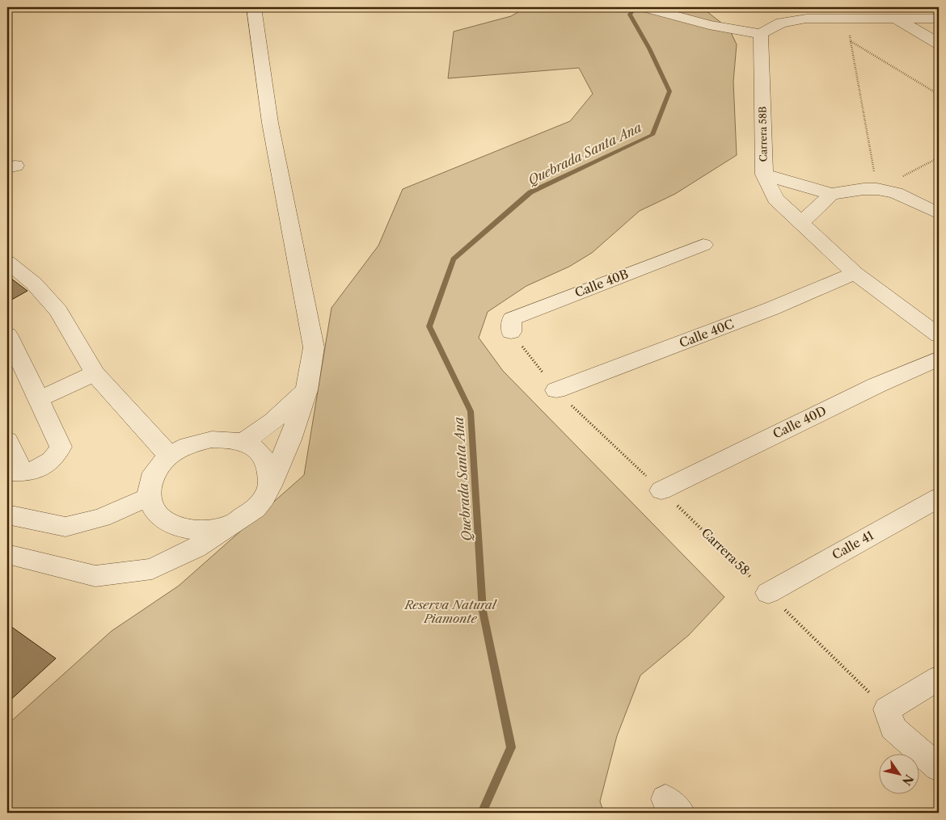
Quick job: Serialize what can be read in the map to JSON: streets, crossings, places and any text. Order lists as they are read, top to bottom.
{
  "streets": {
    "street": [
      "Carrera 58B",
      "Calle 40B",
      "Calle 40C",
      "Calle 40D",
      "Calle 41"
    ],
    "path": ["Carrera 58"]
  },
  "crossings": [
    ["Carrera 58B", "Calle 40C"],
    ["Calle 40B", "Carrera 58"],
    ["Calle 40C", "Carrera 58"],
    ["Calle 40D", "Carrera 58"],
    ["Calle 41", "Carrera 58"]
  ],
  "water": ["Quebrada Santa Ana"],
  "parks": ["Reserva Natural Piamonte"],
  "north": "bottom right"
}
